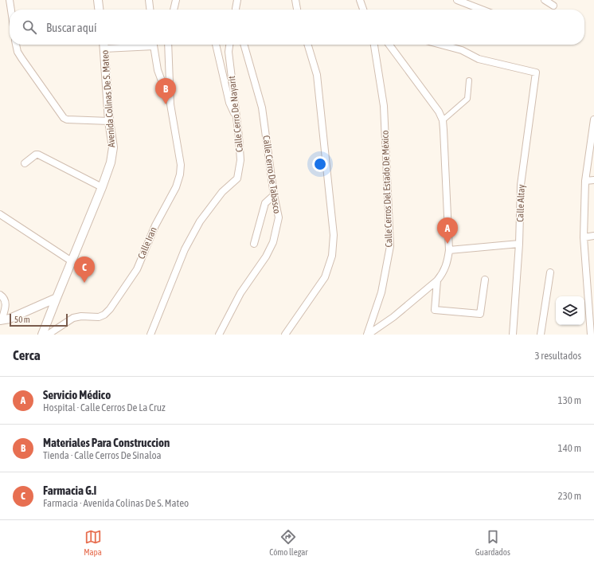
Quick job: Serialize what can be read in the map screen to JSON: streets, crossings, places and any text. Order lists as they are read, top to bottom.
{
  "streets": {
    "street": [
      "Avenida Colinas De S. Mateo",
      "Calle Cerro De Nayarit",
      "Calle Cerro De Tabasco",
      "Calle Cerros Del Estado De México",
      "Calle Altay",
      "Calle Iran"
    ]
  },
  "scale_bar": "50 m",
  "page": {
    "search": "Buscar aquí",
    "pins": ["B", "A", "C"],
    "scale": "50 m",
    "heading": ["Cerca", "3 resultados"],
    "list": [
      {
        "mark": "A",
        "name": "Servicio Médico",
        "note": "Hospital · Calle Cerros De La Cruz",
        "value": "130 m"
      },
      {
        "mark": "B",
        "name": "Materiales Para Construccion",
        "note": "Tienda · Calle Cerros De Sinaloa",
        "value": "140 m"
      },
      {
        "mark": "C",
        "name": "Farmacia G.I",
        "note": "Farmacia · Avenida Colinas De S. Mateo",
        "value": "230 m"
      }
    ],
    "nav": ["Mapa", "Cómo llegar", "Guardados"]
  }
}
